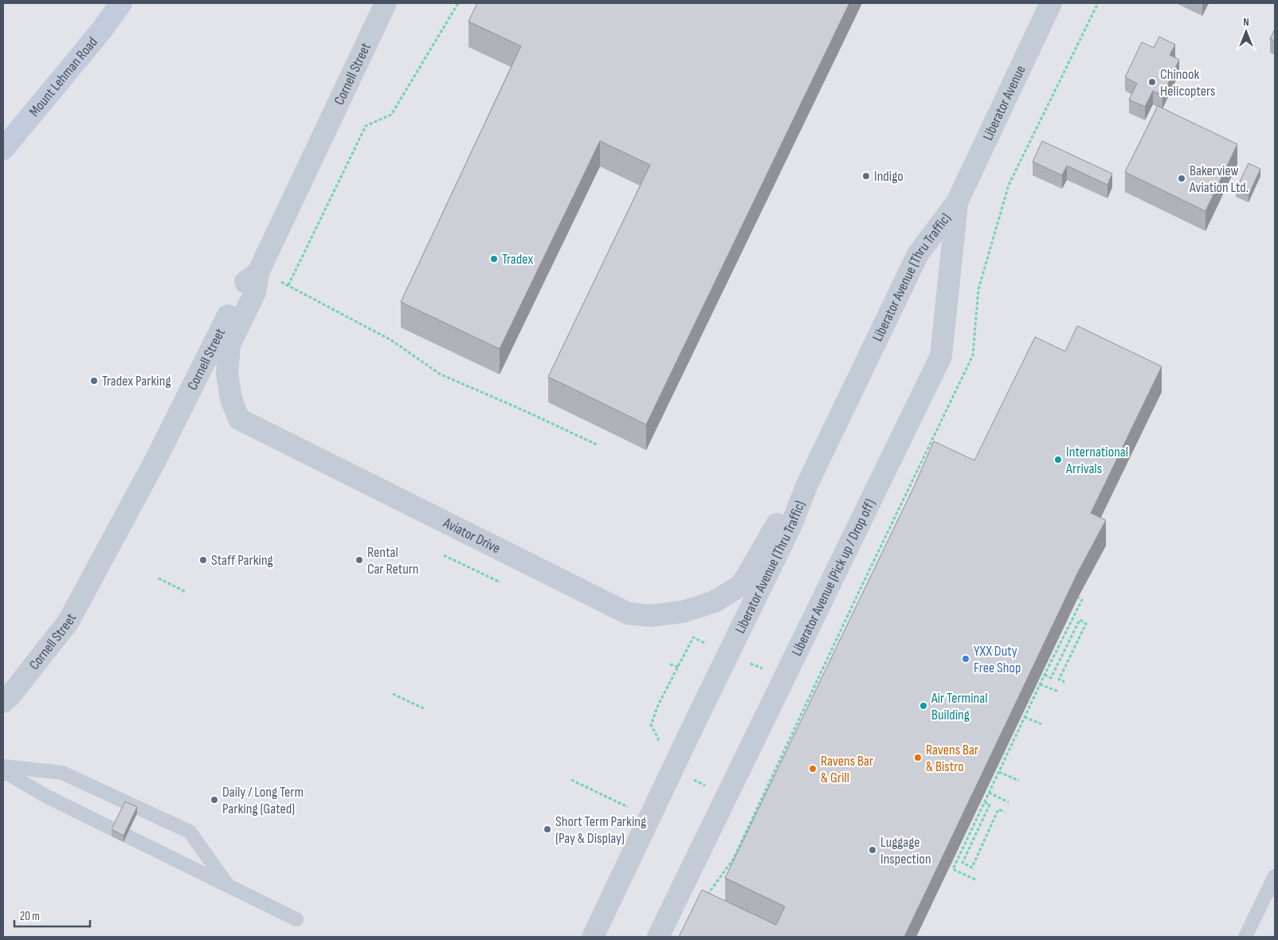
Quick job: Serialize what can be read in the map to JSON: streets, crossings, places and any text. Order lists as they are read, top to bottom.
{
  "streets": {
    "main road": ["Mount Lehman Road"],
    "street": [
      "Cornell Street",
      "Liberator Avenue",
      "Liberator Avenue (Thru Traffic)",
      "Aviator Drive",
      "Liberator Avenue (Pick up / Drop off)"
    ]
  },
  "crossings": [
    ["Cornell Street", "Aviator Drive"],
    ["Liberator Avenue", "Liberator Avenue (Thru Traffic)"],
    ["Liberator Avenue", "Liberator Avenue (Pick up / Drop off)"],
    ["Liberator Avenue (Thru Traffic)", "Aviator Drive"],
    ["Liberator Avenue (Thru Traffic)", "Liberator Avenue (Pick up / Drop off)"]
  ],
  "places": [
    "Chinook Helicopters",
    "Indigo",
    "Bakerview Aviation Ltd.",
    "Tradex",
    "Tradex Parking",
    "International Arrivals",
    "Staff Parking",
    "Rental Car Return",
    "YXX Duty Free Shop",
    "Air Terminal Building",
    "Ravens Bar & Bistro",
    "Ravens Bar & Grill",
    "Daily / Long Term Parking (Gated)",
    "Short Term Parking (Pay & Display)",
    "Luggage Inspection"
  ],
  "scale_bar": "20 m",
  "north": "top"
}
